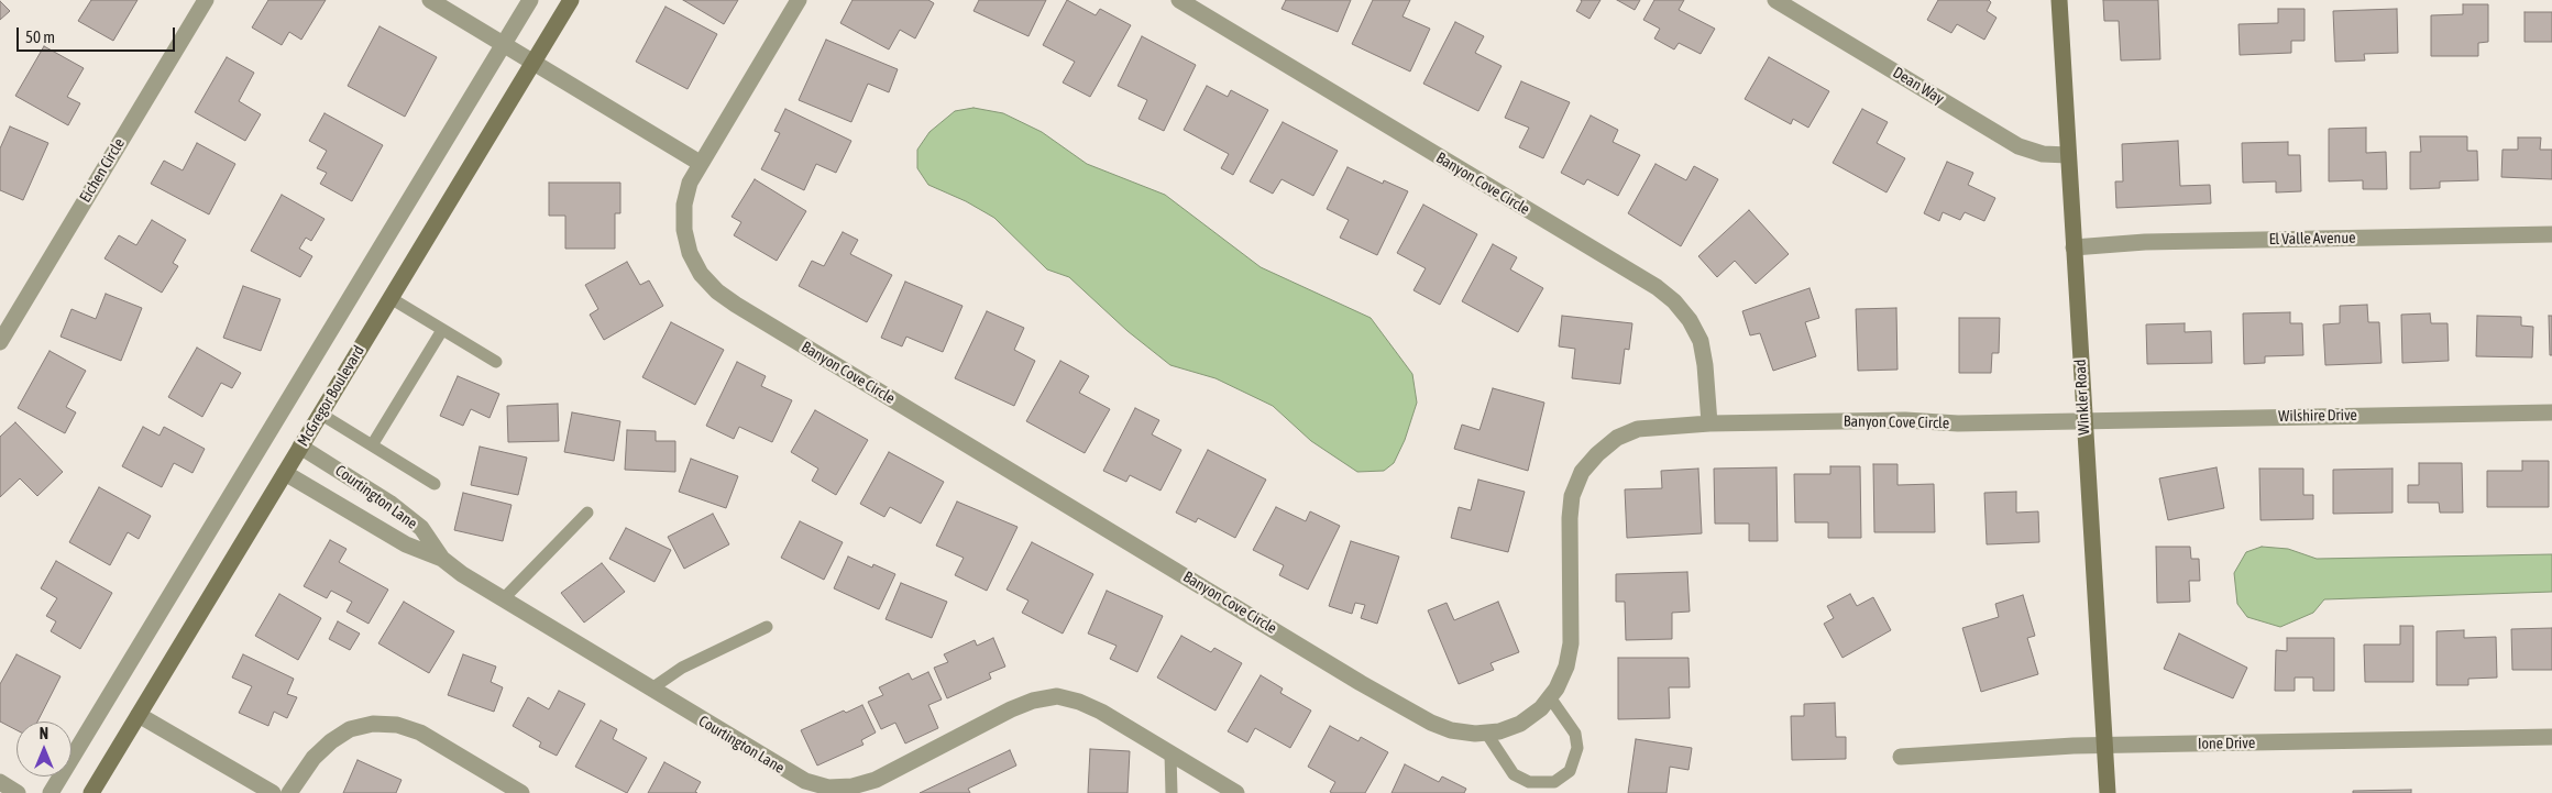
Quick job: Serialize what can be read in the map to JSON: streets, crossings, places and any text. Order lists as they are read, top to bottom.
{
  "streets": {
    "main road": ["McGregor Boulevard", "Winkler Road"],
    "street": [
      "Dean Way",
      "Eichen Circle",
      "Banyon Cove Circle",
      "El Valle Avenue",
      "Wilshire Drive",
      "Courtington Lane",
      "Ione Drive"
    ]
  },
  "crossings": [
    ["Dean Way", "Winkler Road"],
    ["Banyon Cove Circle", "Winkler Road"],
    ["Banyon Cove Circle", "Wilshire Drive"],
    ["El Valle Avenue", "Winkler Road"],
    ["McGregor Boulevard", "Courtington Lane"],
    ["Winkler Road", "Wilshire Drive"],
    ["Winkler Road", "Ione Drive"]
  ],
  "scale_bar": "50 m",
  "north": "top"
}
